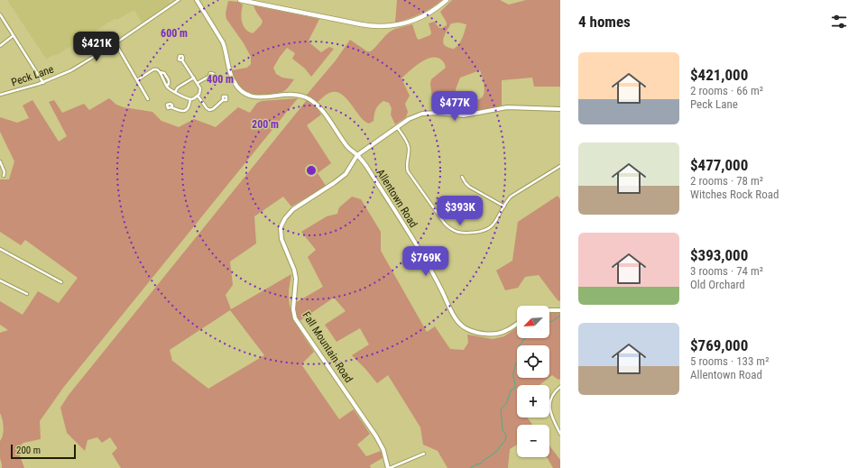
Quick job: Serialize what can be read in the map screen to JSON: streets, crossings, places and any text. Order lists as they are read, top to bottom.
{
  "streets": {
    "main road": ["Allentown Road", "Fall Mountain Road"],
    "street": ["Peck Lane"]
  },
  "crossings": [
    ["Allentown Road", "Fall Mountain Road"]
  ],
  "scale_bar": "200 m",
  "north": "bottom left",
  "page": {
    "heading": "4 homes",
    "price": [
      "$421K",
      "$477K",
      "$393K",
      "$769K"
    ],
    "list": [
      {
        "name": "$421,000",
        "note": "2 rooms · 66 m² · Peck Lane"
      },
      {
        "name": "$477,000",
        "note": "2 rooms · 78 m² · Witches Rock Road"
      },
      {
        "name": "$393,000",
        "note": "3 rooms · 74 m² · Old Orchard"
      },
      {
        "name": "$769,000",
        "note": "5 rooms · 133 m² · Allentown Road"
      }
    ],
    "map_buttons": ["+", "−"],
    "scale": "200 m"
  },
  "rings": ["600 m", "400 m", "200 m"]
}
